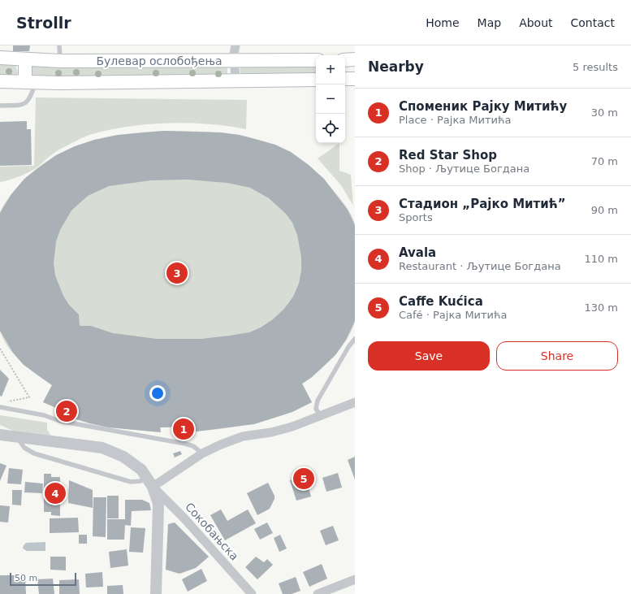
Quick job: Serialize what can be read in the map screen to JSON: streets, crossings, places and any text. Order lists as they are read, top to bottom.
{
  "streets": {
    "main road": ["Булевар ослобођења"],
    "street": ["Сокобањска"]
  },
  "scale_bar": "50 m",
  "page": {
    "header": "Strollr",
    "nav": [
      "Home",
      "Map",
      "About",
      "Contact"
    ],
    "heading": ["Nearby", "5 results"],
    "map_buttons": ["+", "−"],
    "list": [
      {
        "mark": "1",
        "name": "Споменик Рајку Митићу",
        "note": "Place · Рајка Митића",
        "value": "30 m"
      },
      {
        "mark": "2",
        "name": "Red Star Shop",
        "note": "Shop · Љутице Богдана",
        "value": "70 m"
      },
      {
        "mark": "3",
        "name": "Стадион „Рајко Митић”",
        "note": "Sports",
        "value": "90 m"
      },
      {
        "mark": "4",
        "name": "Avala",
        "note": "Restaurant · Љутице Богдана",
        "value": "110 m"
      },
      {
        "mark": "5",
        "name": "Caffe Kućica",
        "note": "Café · Рајка Митића",
        "value": "130 m"
      }
    ],
    "pins": [
      "3",
      "2",
      "1",
      "5",
      "4"
    ],
    "buttons": ["Save", "Share"],
    "scale": "50 m"
  }
}
